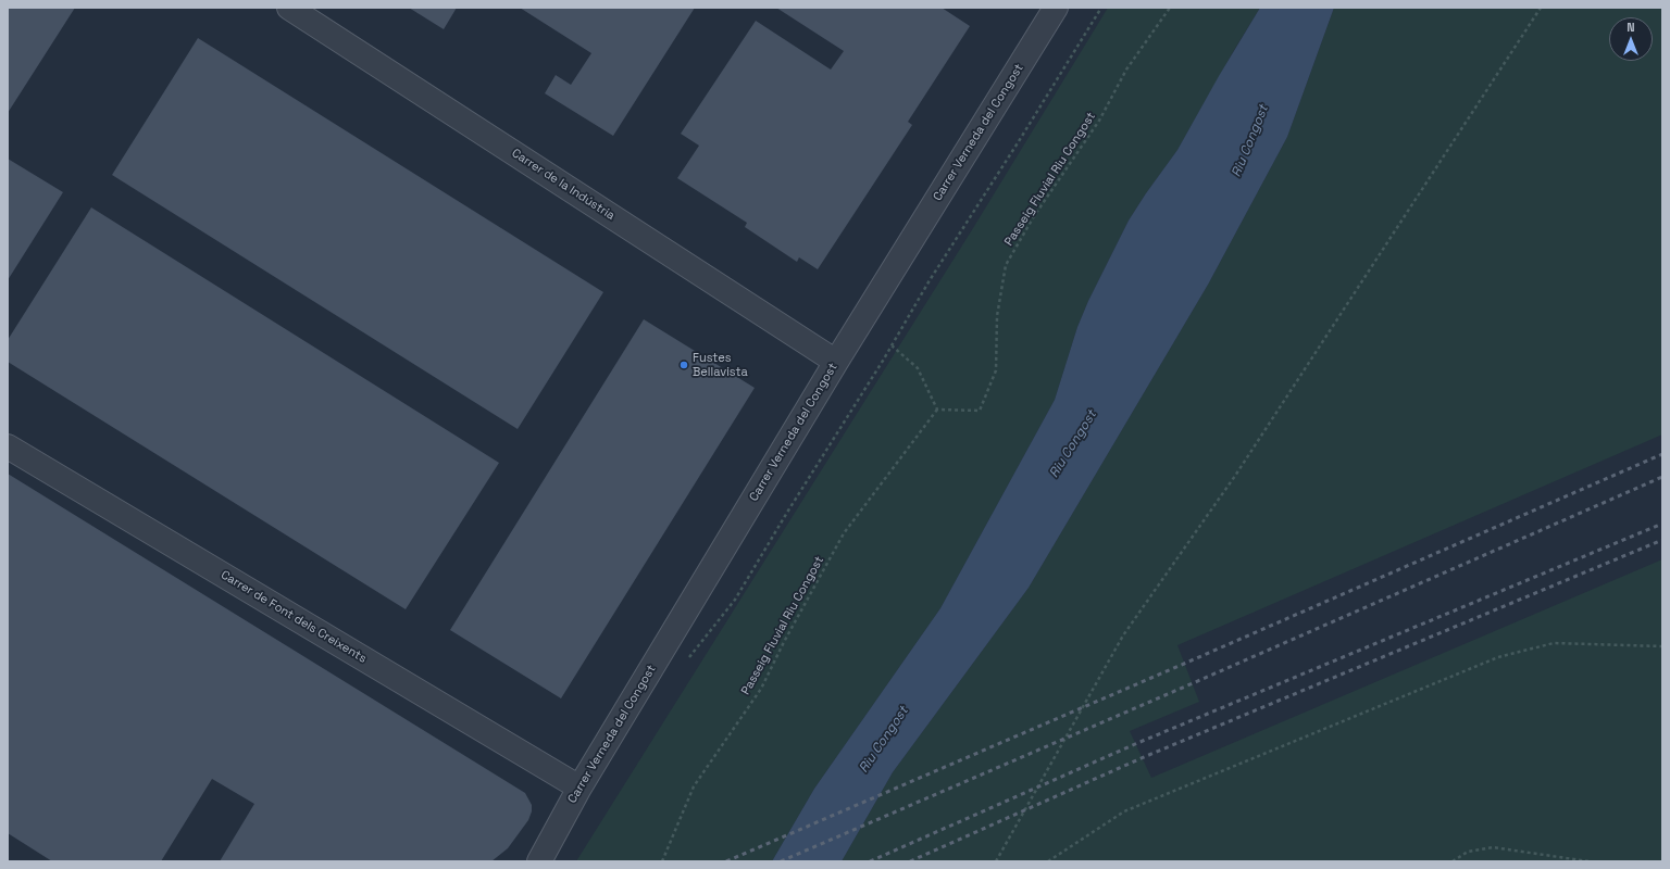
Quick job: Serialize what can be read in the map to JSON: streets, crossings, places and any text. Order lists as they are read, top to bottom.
{
  "streets": {
    "street": ["Carrer Verneda del Congost", "Carrer de la Indústria", "Carrer de Font dels Creixents"],
    "path": ["Passeig Fluvial Riu Congost"]
  },
  "crossings": [
    ["Carrer Verneda del Congost", "Carrer de la Indústria"],
    ["Carrer Verneda del Congost", "Carrer de Font dels Creixents"]
  ],
  "water": ["Riu Congost"],
  "places": ["Fustes Bellavista"],
  "north": "top"
}
